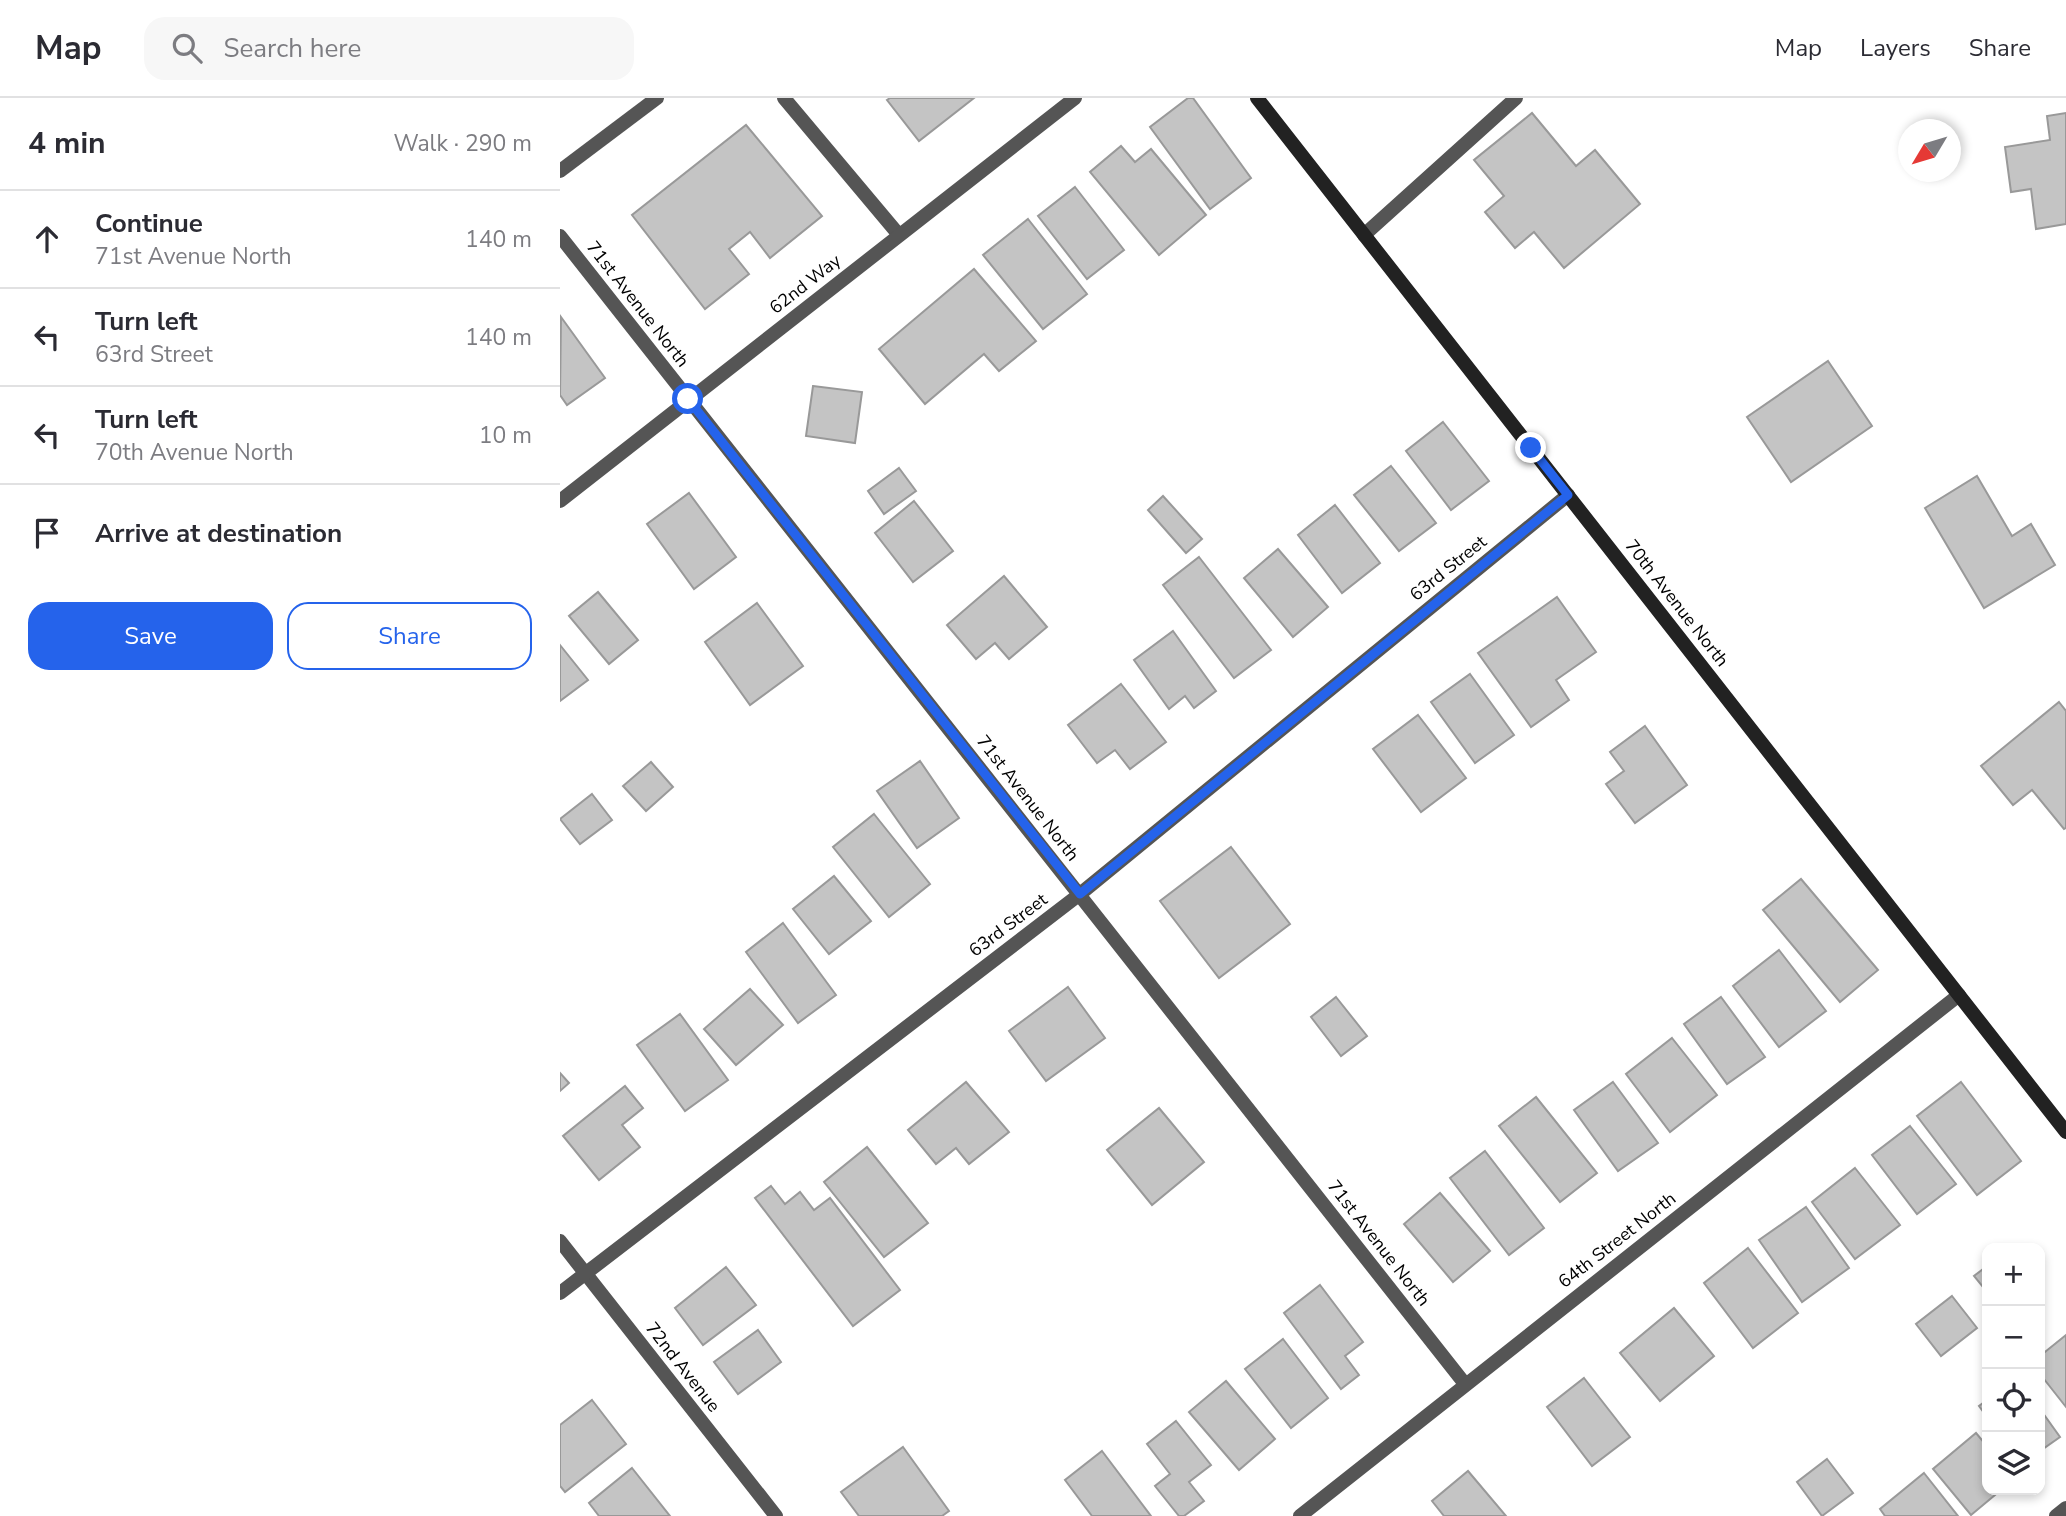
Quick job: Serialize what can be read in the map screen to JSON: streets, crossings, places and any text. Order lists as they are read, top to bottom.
{
  "streets": {
    "street": [
      "62nd Way",
      "71st Avenue North",
      "63rd Street",
      "70th Avenue North",
      "64th Street North",
      "72nd Avenue"
    ]
  },
  "crossings": [
    ["62nd Way", "71st Avenue North"],
    ["71st Avenue North", "63rd Street"],
    ["71st Avenue North", "64th Street North"],
    ["63rd Street", "70th Avenue North"],
    ["63rd Street", "72nd Avenue"],
    ["70th Avenue North", "64th Street North"]
  ],
  "north": "bottom left",
  "page": {
    "header": "Map",
    "search": "Search here",
    "nav": ["Map", "Layers", "Share"],
    "heading": ["4 min", "Walk · 290 m"],
    "list": [
      ["Continue", "71st Avenue North", "140 m"],
      ["Turn left", "63rd Street", "140 m"],
      ["Turn left", "70th Avenue North", "10 m"],
      "Arrive at destination"
    ],
    "buttons": ["Save", "Share"],
    "map_buttons": ["+", "−"]
  }
}
